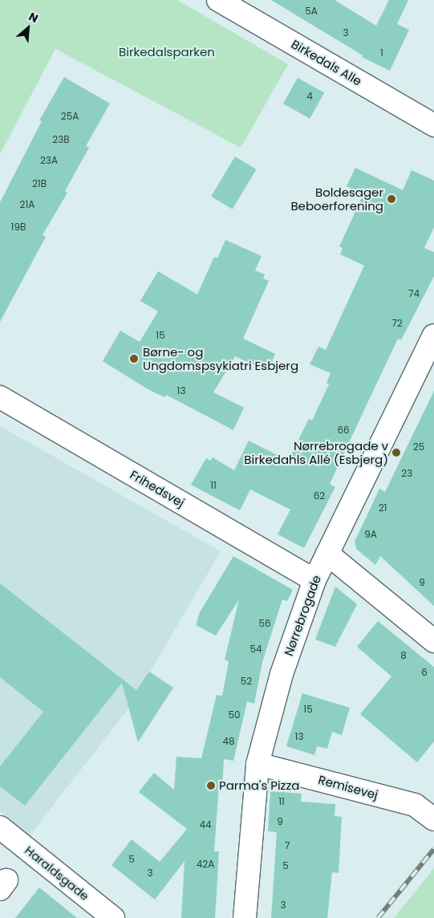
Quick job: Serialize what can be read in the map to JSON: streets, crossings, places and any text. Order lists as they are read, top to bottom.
{
  "streets": {
    "street": [
      "Birkedals Alle",
      "Frihedsvej",
      "Nørrebrogade",
      "Remisevej",
      "Haraldsgade"
    ]
  },
  "crossings": [
    ["Frihedsvej", "Nørrebrogade"],
    ["Nørrebrogade", "Remisevej"]
  ],
  "parks": ["Birkedalsparken"],
  "places": [
    "Boldesager Beboerforening",
    "Børne- og Ungdomspsykiatri Esbjerg",
    "Nørrebrogade v Birkedahls Allé (Esbjerg)",
    "Parma's Pizza"
  ],
  "house_numbers": [
    "5A",
    "3",
    "1",
    "4",
    "25A",
    "23B",
    "23A",
    "21B",
    "21A",
    "19B",
    "74",
    "72",
    "15",
    "13",
    "66",
    "25",
    "23",
    "11",
    "62",
    "21",
    "9A",
    "9",
    "56",
    "54",
    "8",
    "6",
    "52",
    "15",
    "50",
    "13",
    "48",
    "11",
    "9",
    "44",
    "7",
    "5",
    "42A",
    "5",
    "3",
    "3"
  ],
  "north": "top right"
}
